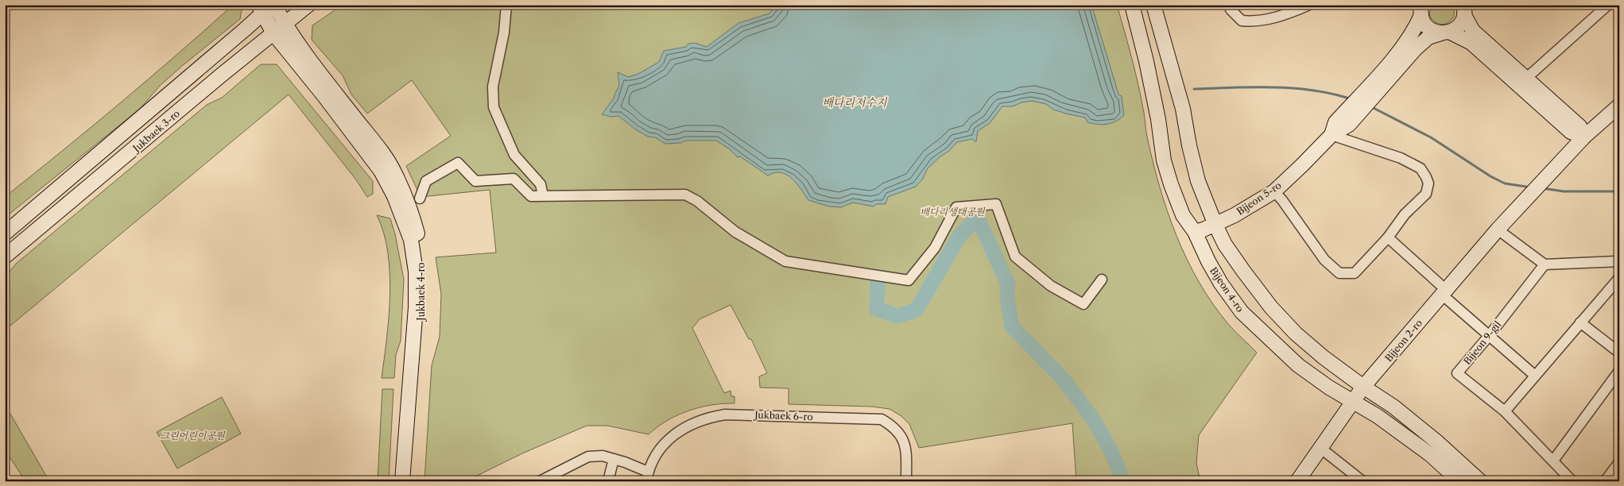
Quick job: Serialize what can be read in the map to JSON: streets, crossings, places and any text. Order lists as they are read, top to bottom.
{
  "streets": {
    "street": [
      "Jukbaek 3-ro",
      "Bijeon 5-ro",
      "Bijeon 4-ro",
      "Jukbaek 4-ro",
      "Bijeon 2-ro",
      "Bijeon 9-gil",
      "Jukbaek 6-ro"
    ]
  },
  "crossings": [
    ["Jukbaek 3-ro", "Jukbaek 4-ro"],
    ["Bijeon 5-ro", "Bijeon 4-ro"],
    ["Bijeon 4-ro", "Bijeon 2-ro"]
  ],
  "water": ["배다리저수지"],
  "parks": ["배다리생태공원", "그린어린이공원"]
}
